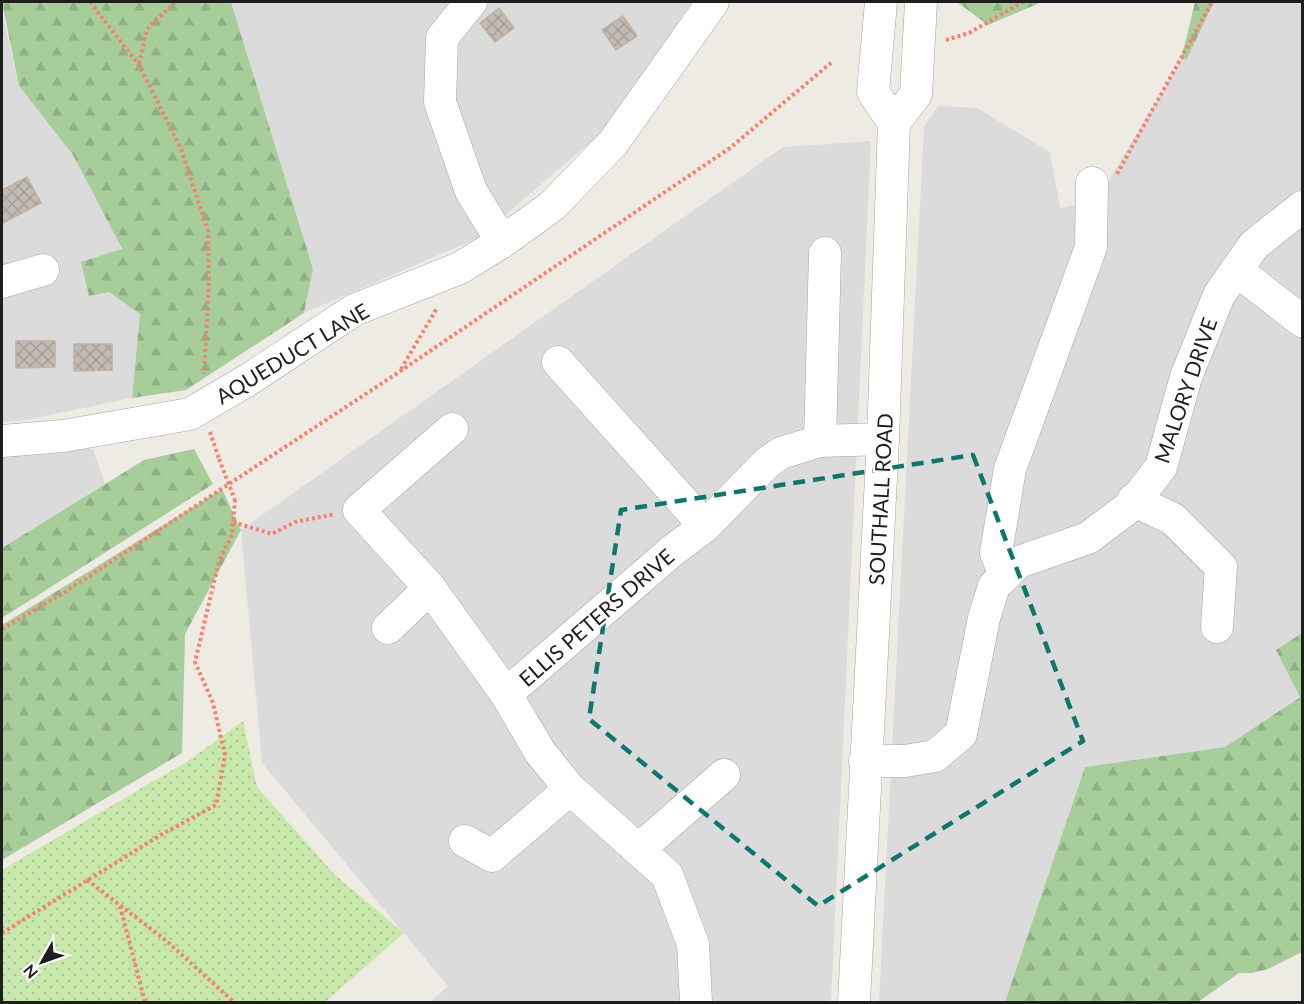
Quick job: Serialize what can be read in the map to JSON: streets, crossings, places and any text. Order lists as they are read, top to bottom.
{
  "streets": {
    "street": [
      "AQUEDUCT LANE",
      "MALORY DRIVE",
      "SOUTHALL ROAD",
      "ELLIS PETERS DRIVE"
    ]
  },
  "crossings": [
    ["MALORY DRIVE", "SOUTHALL ROAD"],
    ["SOUTHALL ROAD", "ELLIS PETERS DRIVE"]
  ],
  "north": "bottom left"
}
